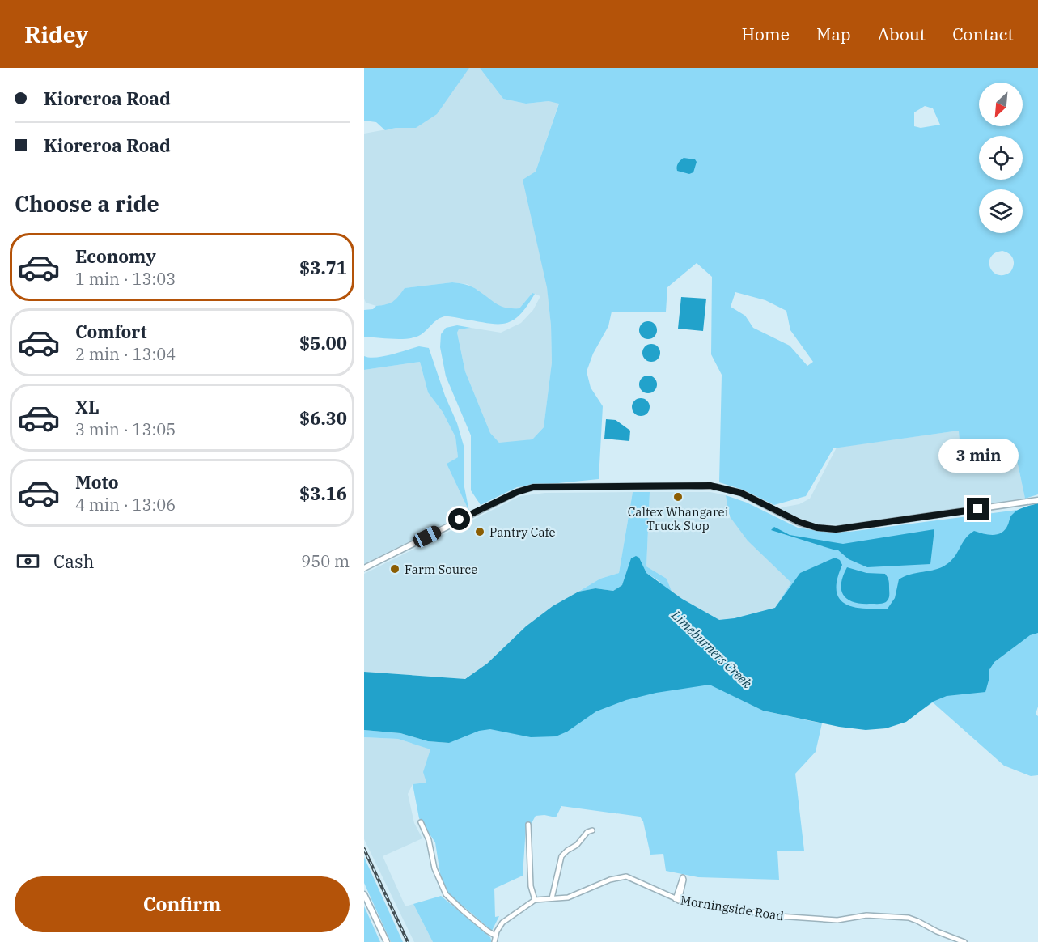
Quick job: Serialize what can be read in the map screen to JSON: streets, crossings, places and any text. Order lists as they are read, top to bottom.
{
  "streets": {
    "street": ["Morningside Road"]
  },
  "water": ["Limeburners Creek"],
  "places": ["Caltex Whangarei Truck Stop", "Pantry Cafe", "Farm Source"],
  "north": "bottom left",
  "page": {
    "header": "Ridey",
    "nav": [
      "Home",
      "Map",
      "About",
      "Contact"
    ],
    "banner": ["Kioreroa Road", "Kioreroa Road"],
    "heading": "Choose a ride",
    "list": [
      {
        "name": "Economy",
        "note": "1 min · 13:03",
        "value": "$3.71"
      },
      {
        "name": "Comfort",
        "note": "2 min · 13:04",
        "value": "$5.00"
      },
      {
        "name": "XL",
        "note": "3 min · 13:05",
        "value": "$6.30"
      },
      {
        "name": "Moto",
        "note": "4 min · 13:06",
        "value": "$3.16"
      }
    ],
    "bubble": "3 min",
    "pay": ["Cash", "950 m"],
    "buttons": "Confirm"
  }
}
